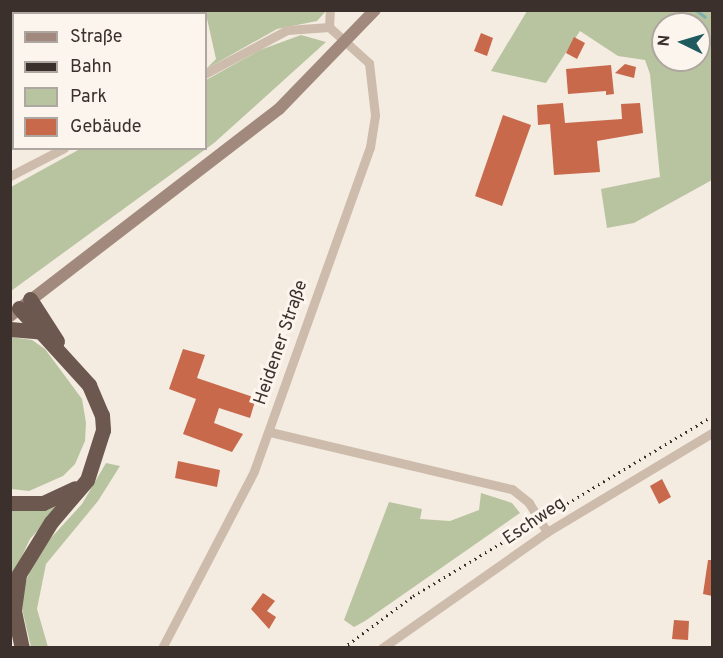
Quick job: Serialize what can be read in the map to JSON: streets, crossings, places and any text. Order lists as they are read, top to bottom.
{
  "streets": {
    "street": ["Heidener Straße", "Eschweg"]
  },
  "legend": [
    "Straße",
    "Bahn",
    "Park",
    "Gebäude"
  ],
  "north": "left"
}
